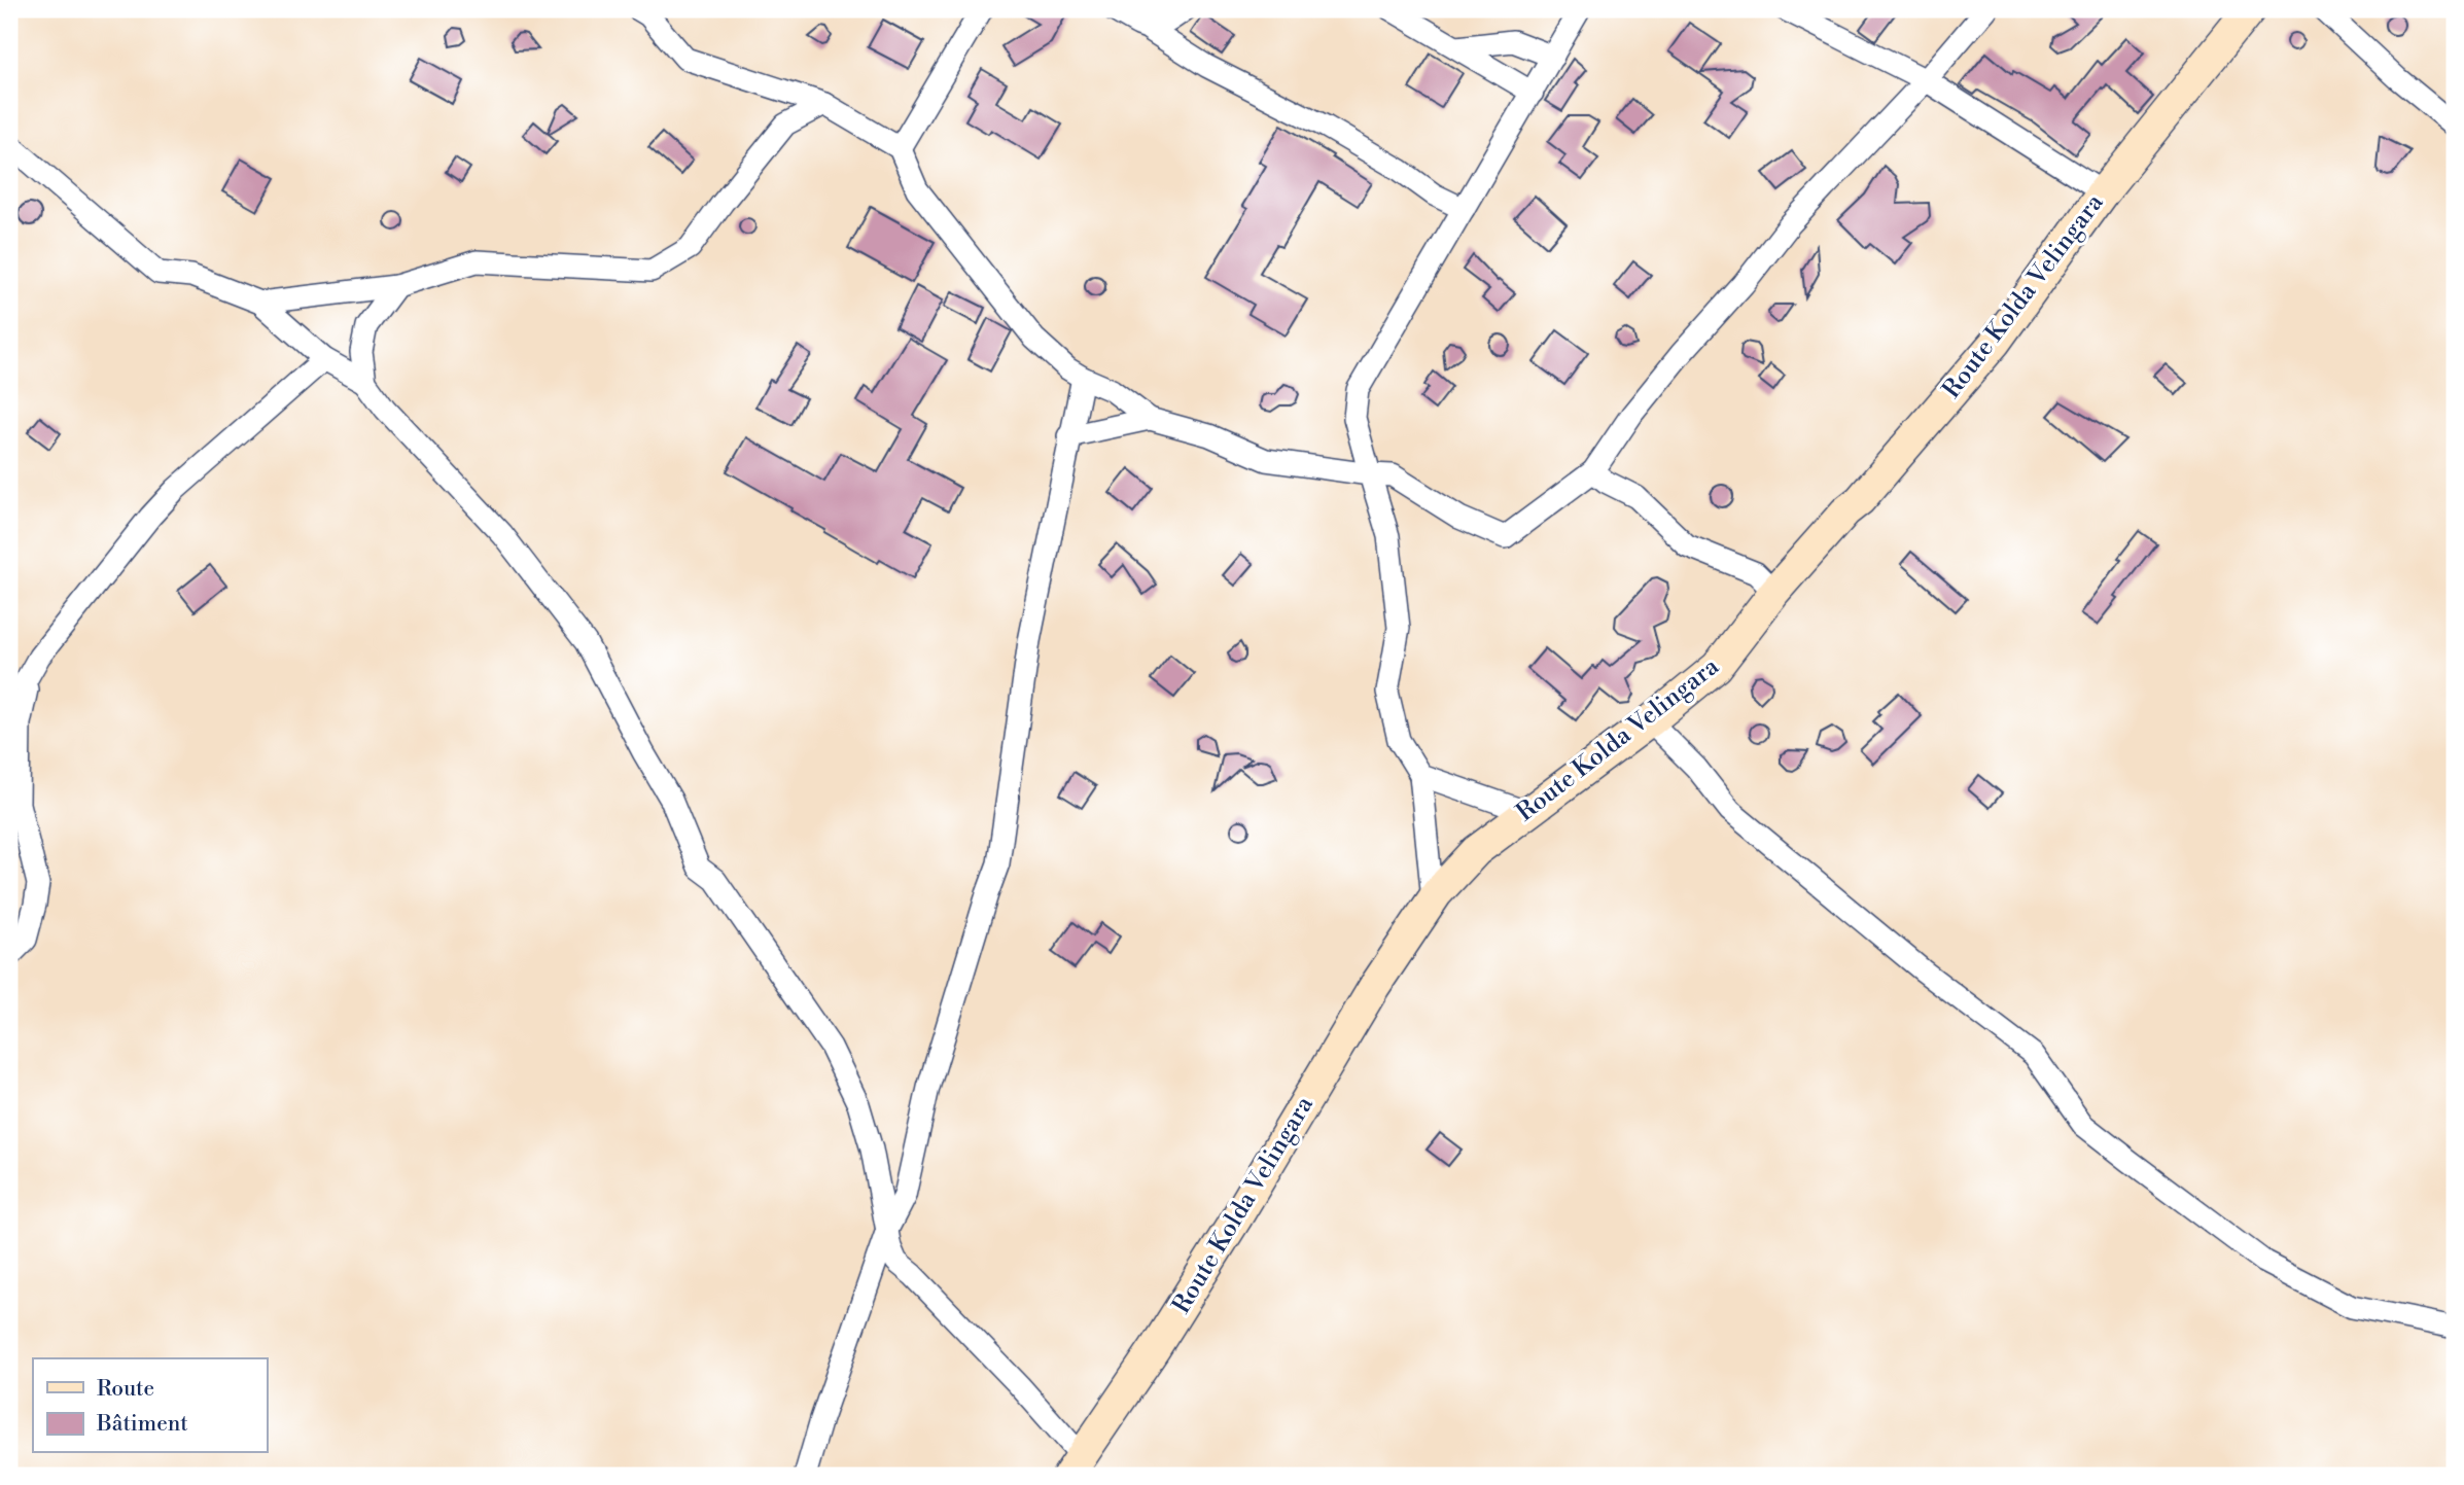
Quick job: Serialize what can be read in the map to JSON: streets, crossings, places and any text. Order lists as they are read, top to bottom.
{
  "streets": {
    "main road": ["Route Kolda Velingara"]
  },
  "legend": ["Route", "Bâtiment"]
}
